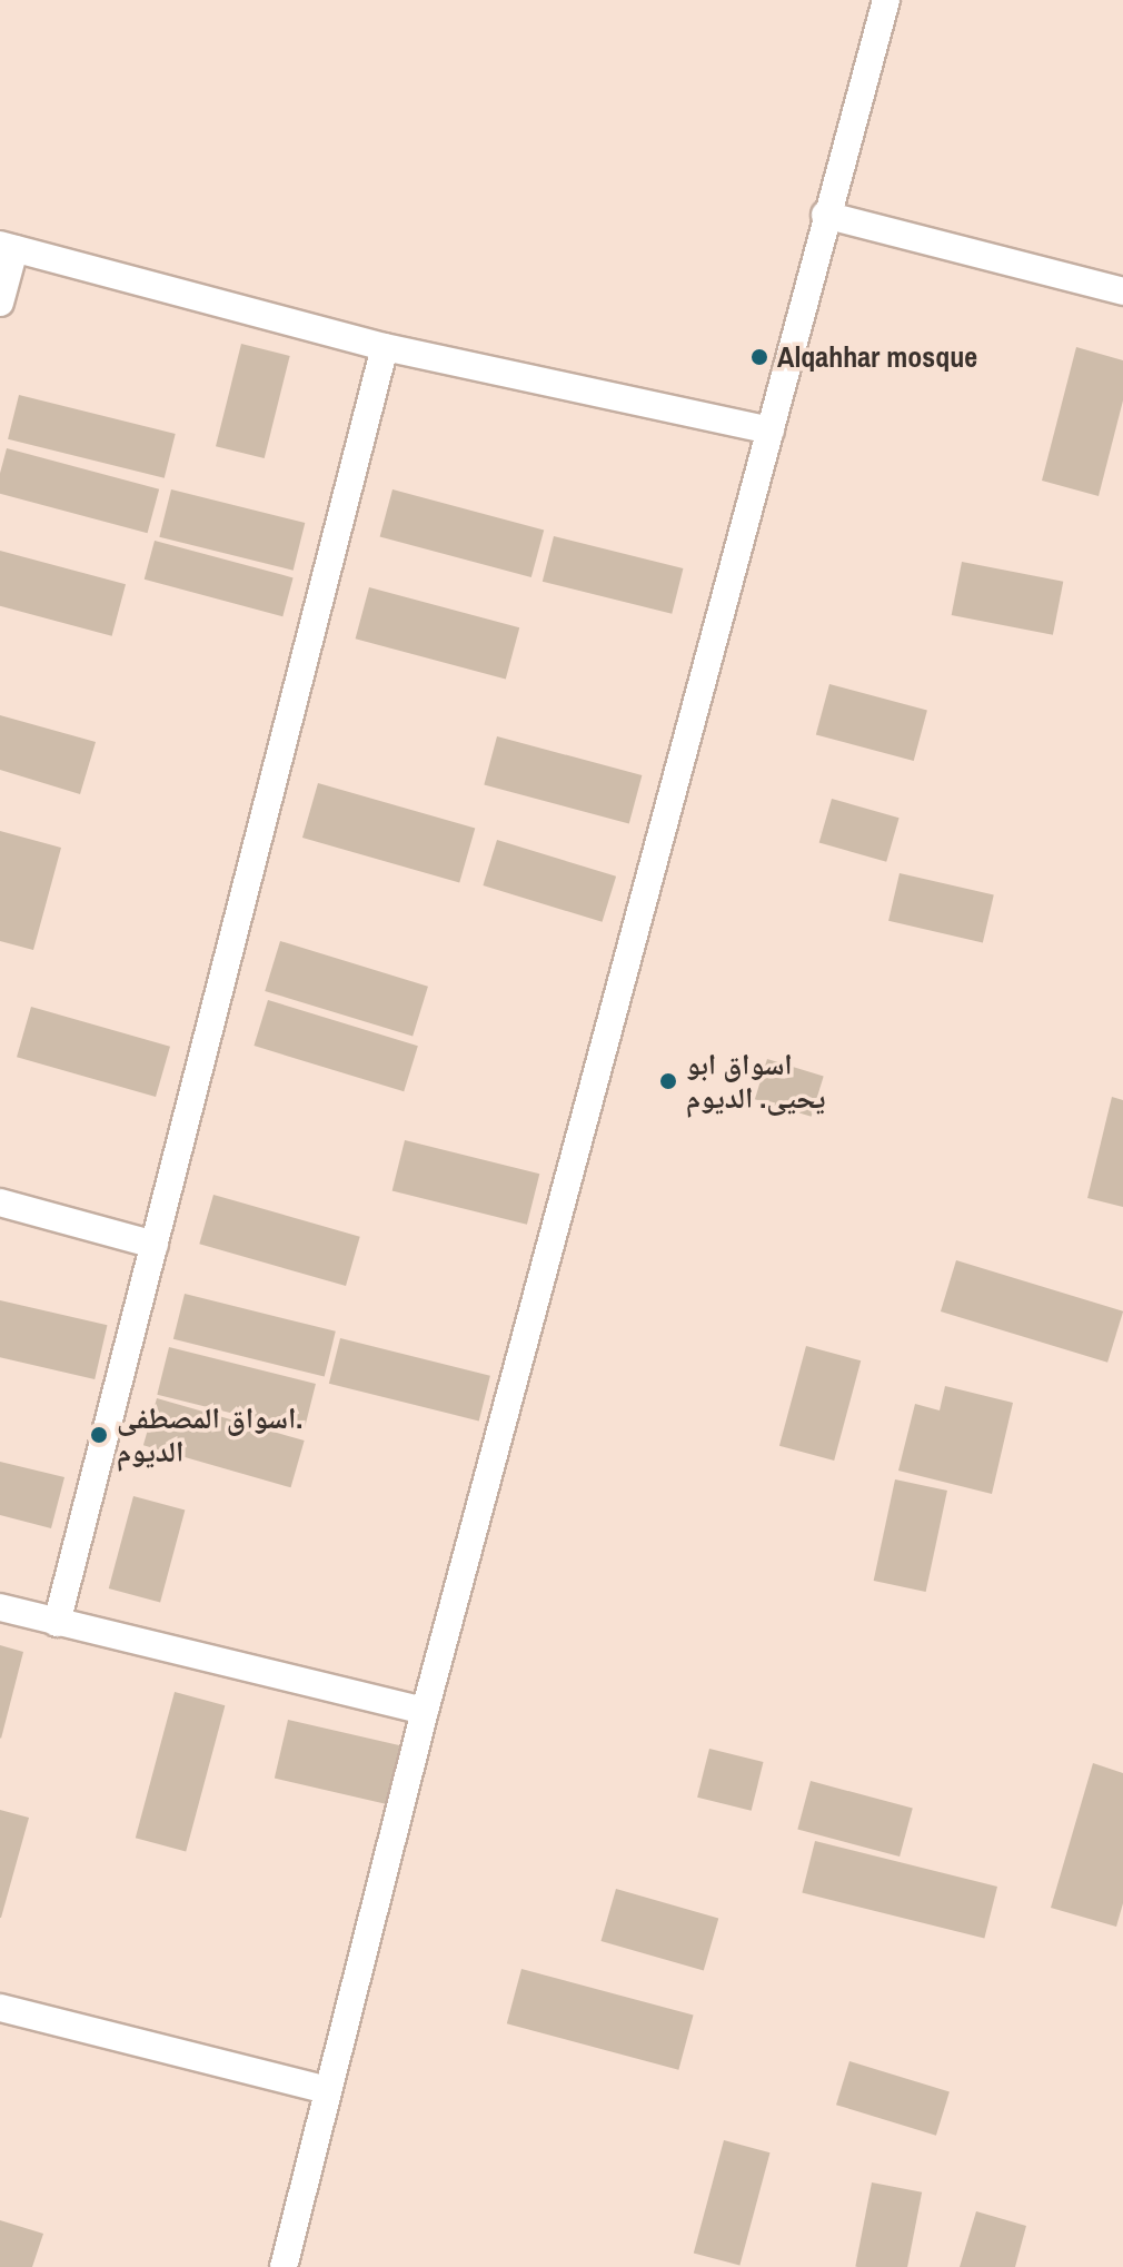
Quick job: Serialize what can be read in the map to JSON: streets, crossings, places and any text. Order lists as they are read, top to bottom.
{
  "places": ["Alqahhar mosque", "اسواق ابو يحيى. الديوم", "اسواق المصطفى. الديوم"]
}
